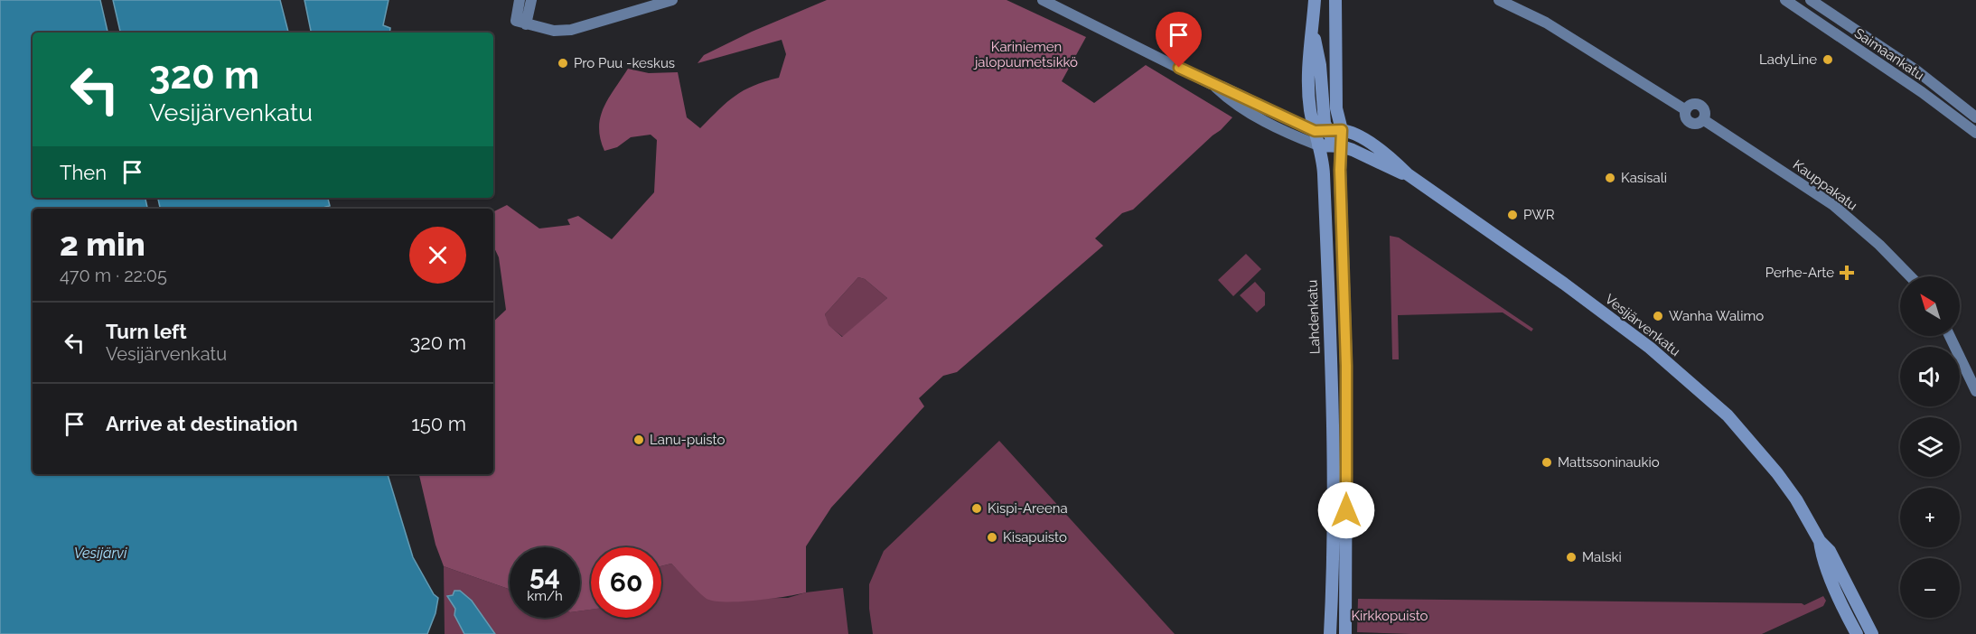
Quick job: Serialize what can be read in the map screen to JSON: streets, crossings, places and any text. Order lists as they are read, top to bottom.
{
  "streets": {
    "main road": ["Lahdenkatu", "Vesijärvenkatu"],
    "street": ["Saimaankatu", "Kauppakatu"]
  },
  "crossings": [
    ["Lahdenkatu", "Vesijärvenkatu"]
  ],
  "water": ["Vesijärvi"],
  "parks": ["Kariniemen jalopuumetsikkö", "Kirkkopuisto"],
  "places": {
    "other": [
      "LadyLine",
      "Pro Puu -keskus",
      "Kasisali",
      "PWR",
      "Wanha Walimo",
      "Lanu-puisto",
      "Mattssoninaukio",
      "Kispi-Areena",
      "Kisapuisto",
      "Malski"
    ],
    "health": ["Perhe-Arte"]
  },
  "north": "top left",
  "page": {
    "turn": ["320 m", "Vesijärvenkatu"],
    "then": "Then",
    "heading": ["2 min", "470 m · 22:05"],
    "map_buttons": ["+", "−"],
    "list": [
      {
        "name": "Turn left",
        "note": "Vesijärvenkatu",
        "value": "320 m"
      },
      {
        "name": "Arrive at destination",
        "value": "150 m"
      }
    ],
    "speed": "54 km/h",
    "limit": "60"
  }
}
